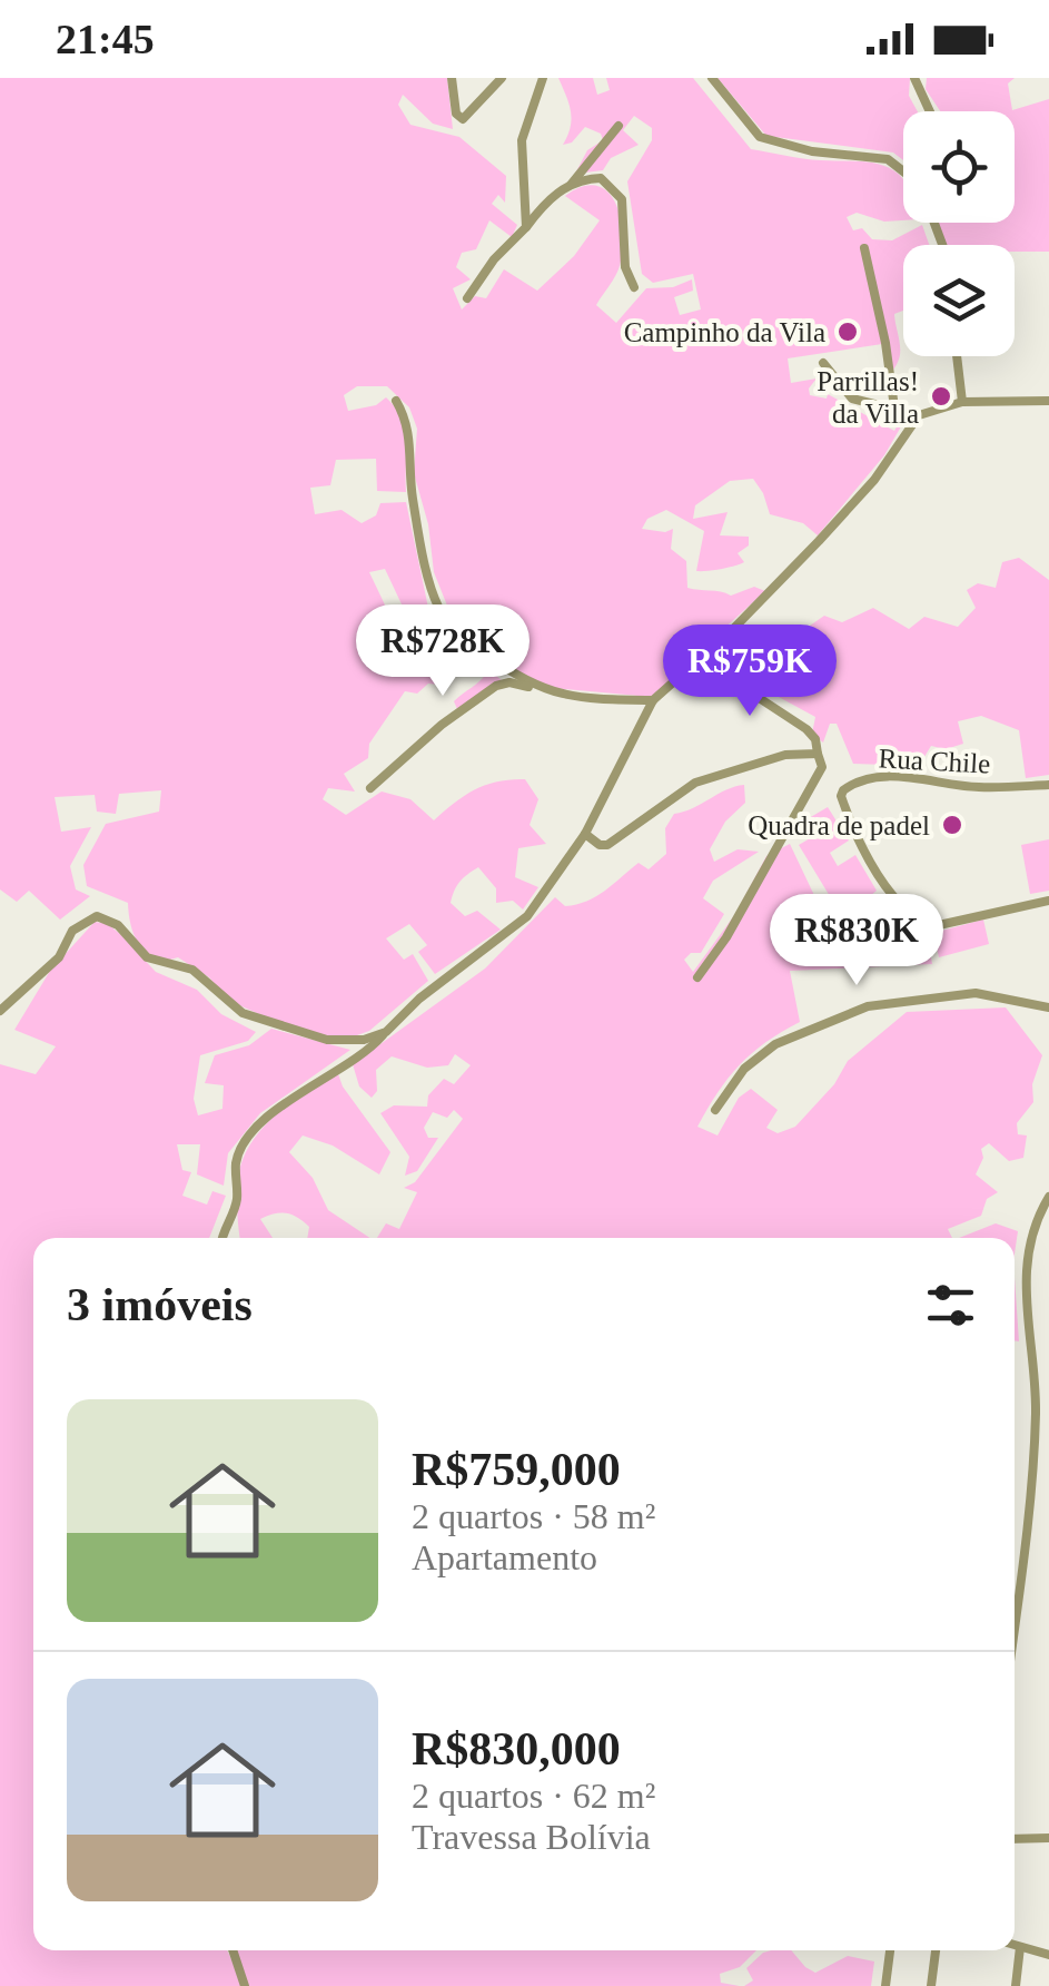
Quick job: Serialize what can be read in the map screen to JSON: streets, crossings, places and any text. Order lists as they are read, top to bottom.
{
  "streets": {
    "street": ["Rua Chile"]
  },
  "places": ["Campinho da Vila", "Parrillas! da Villa", "Quadra de padel"],
  "page": {
    "status": "21:45",
    "price": ["R$728K", "R$759K", "R$830K"],
    "heading": "3 imóveis",
    "list": [
      {
        "name": "R$759,000",
        "note": "2 quartos · 58 m² · Apartamento"
      },
      {
        "name": "R$830,000",
        "note": "2 quartos · 62 m² · Travessa Bolívia"
      }
    ]
  }
}
